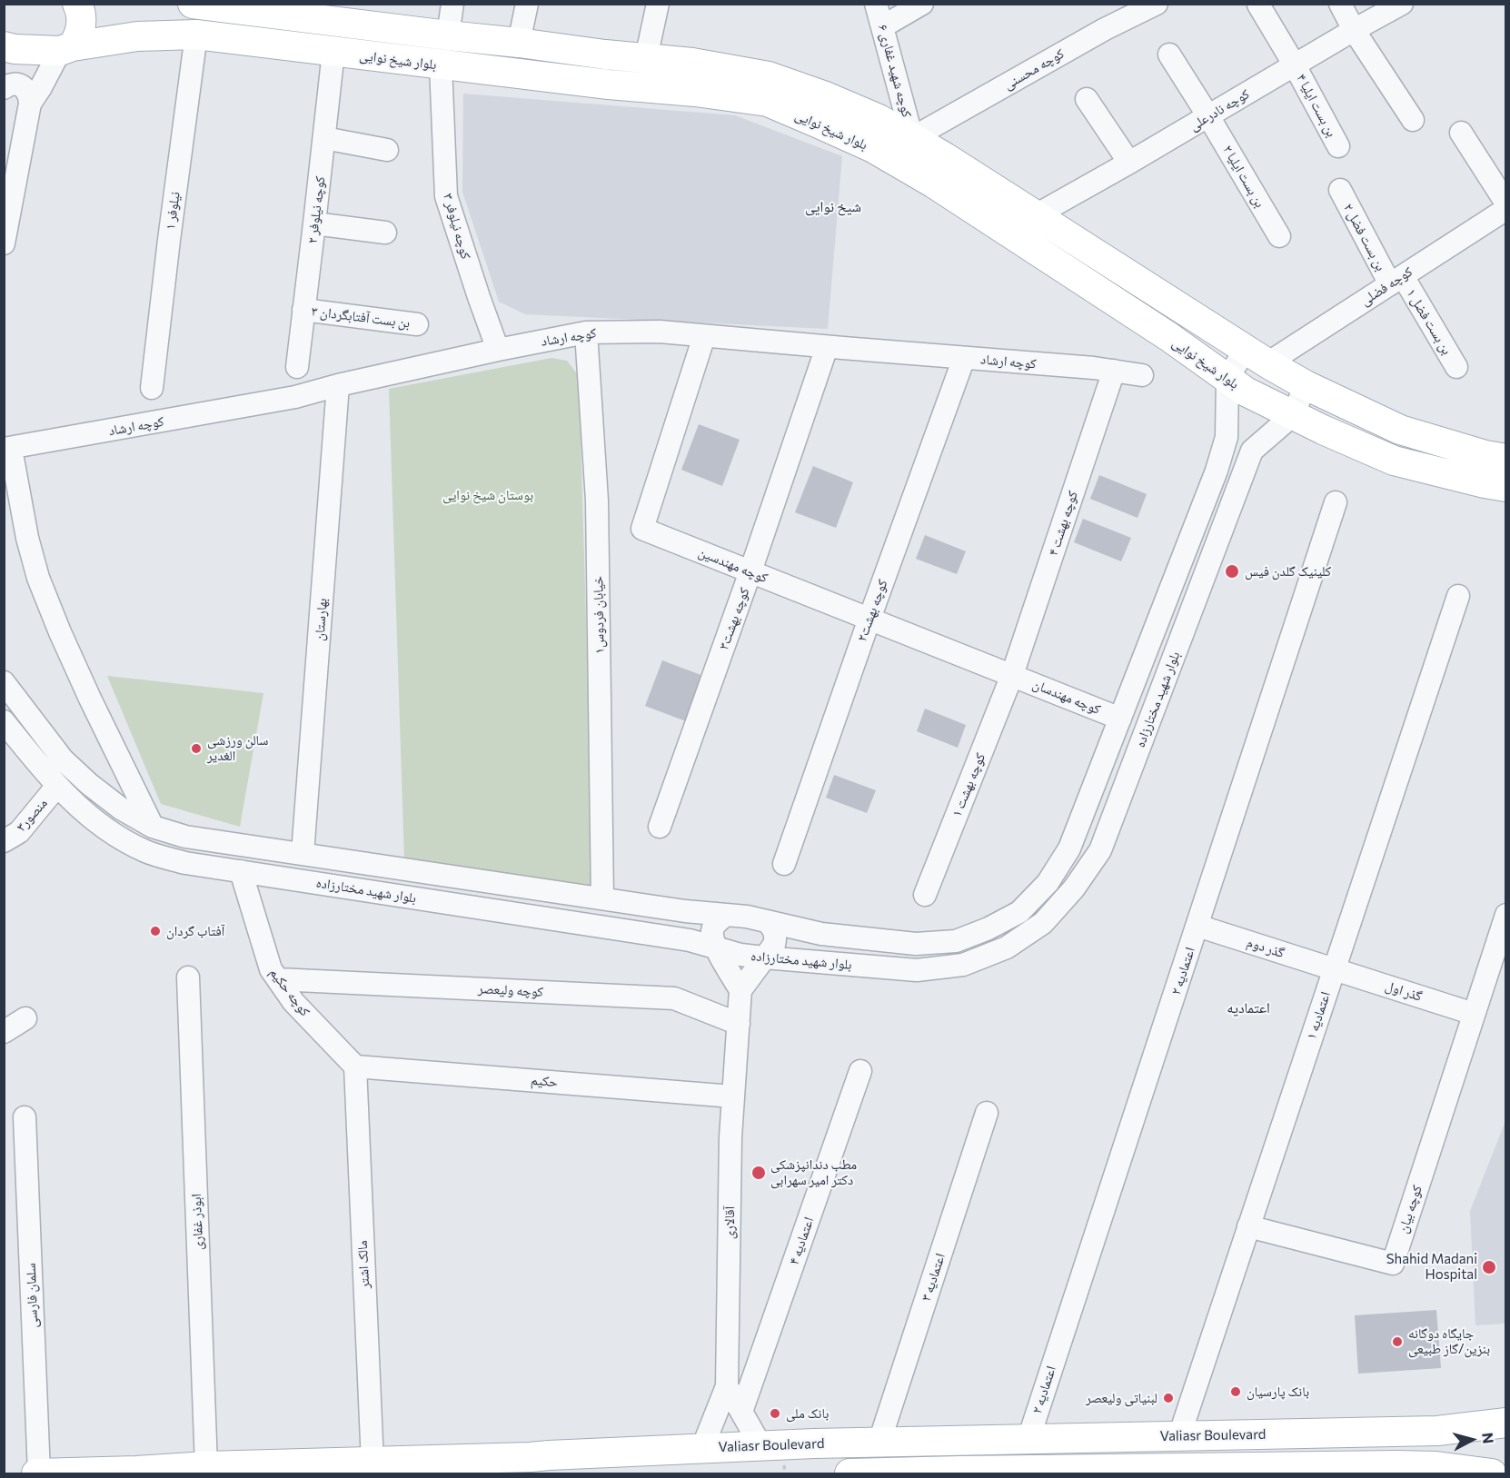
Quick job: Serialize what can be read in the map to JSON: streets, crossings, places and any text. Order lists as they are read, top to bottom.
{
  "streets": {
    "main road": ["بلوار شیخ نوایی", "Valiasr Boulevard"],
    "street": [
      "کوچه محسنی",
      "کوچه شهید غفاری ۶",
      "۴ بن بست ایلیا",
      "کوچه نادرعلی",
      "بن بست ایلیا ۲",
      "کوچه نیلوفر ۲",
      "۱ نیلوفر",
      "کوچه نیلوفر ۳",
      "۲ بن بست فضل",
      "کوچه فضلی",
      "بن بست آفتابگردان ۳",
      "بن بست فضل ۱",
      "کوچه ارشاد",
      "کوچه بهشت ۴",
      "کوچه مهندسین",
      "کوچه بهشت۲",
      "خیابان فردوس۱",
      "کوچه بهشت۳",
      "بهارستان",
      "کوچه مهندسان",
      "بلوار شهید مختارزاده",
      "کوچه بهشت ۱",
      "منصور۳",
      "گذر دوم",
      "اعتمادیه ۲",
      "کوچه ولیعصر",
      "گذر اول",
      "کوچه حکیم",
      "اعتمادیه ۱",
      "حکیم",
      "کوچه بیان",
      "ابوذر غفاری",
      "آقالاری",
      "اعتمادیه ۴",
      "مالک اشتر",
      "اعتمادیه ۳",
      "سلمان فارسی"
    ]
  },
  "crossings": [
    ["بلوار شیخ نوایی", "کوچه محسنی"],
    ["بلوار شیخ نوایی", "کوچه شهید غفاری ۶"],
    ["بلوار شیخ نوایی", "کوچه نادرعلی"],
    ["بلوار شیخ نوایی", "کوچه نیلوفر ۲"],
    ["بلوار شیخ نوایی", "۱ نیلوفر"],
    ["بلوار شیخ نوایی", "کوچه نیلوفر ۳"],
    ["بلوار شیخ نوایی", "کوچه فضلی"],
    ["بلوار شیخ نوایی", "بلوار شهید مختارزاده"],
    ["کوچه محسنی", "کوچه شهید غفاری ۶"],
    ["۴ بن بست ایلیا", "کوچه نادرعلی"],
    ["کوچه نادرعلی", "بن بست ایلیا ۲"],
    ["کوچه نیلوفر ۲", "بن بست آفتابگردان ۳"],
    ["کوچه نیلوفر ۳", "کوچه ارشاد"],
    ["۲ بن بست فضل", "کوچه فضلی"],
    ["۲ بن بست فضل", "بن بست فضل ۱"],
    ["کوچه فضلی", "بن بست فضل ۱"],
    ["کوچه ارشاد", "کوچه بهشت ۴"],
    ["کوچه ارشاد", "کوچه مهندسین"],
    ["کوچه ارشاد", "کوچه بهشت۲"],
    ["کوچه ارشاد", "خیابان فردوس۱"],
    ["کوچه ارشاد", "کوچه بهشت۳"],
    ["کوچه ارشاد", "بهارستان"],
    ["کوچه بهشت ۴", "کوچه مهندسین"],
    ["کوچه بهشت ۴", "کوچه مهندسان"],
    ["کوچه بهشت ۴", "کوچه بهشت ۱"],
    ["کوچه مهندسین", "کوچه بهشت۲"],
    ["کوچه مهندسین", "کوچه بهشت۳"],
    ["کوچه مهندسین", "کوچه مهندسان"],
    ["کوچه مهندسین", "کوچه بهشت ۱"],
    ["خیابان فردوس۱", "بلوار شهید مختارزاده"],
    ["بهارستان", "بلوار شهید مختارزاده"],
    ["کوچه مهندسان", "بلوار شهید مختارزاده"],
    ["کوچه مهندسان", "کوچه بهشت ۱"],
    ["بلوار شهید مختارزاده", "منصور۳"],
    ["بلوار شهید مختارزاده", "کوچه حکیم"],
    ["گذر دوم", "اعتمادیه ۲"],
    ["گذر دوم", "گذر اول"],
    ["گذر دوم", "اعتمادیه ۱"],
    ["اعتمادیه ۲", "Valiasr Boulevard"],
    ["کوچه ولیعصر", "کوچه حکیم"],
    ["کوچه ولیعصر", "آقالاری"],
    ["گذر اول", "اعتمادیه ۱"],
    ["گذر اول", "کوچه بیان"],
    ["کوچه حکیم", "حکیم"],
    ["کوچه حکیم", "مالک اشتر"],
    ["اعتمادیه ۱", "کوچه بیان"],
    ["اعتمادیه ۱", "Valiasr Boulevard"],
    ["حکیم", "آقالاری"],
    ["حکیم", "مالک اشتر"],
    ["ابوذر غفاری", "Valiasr Boulevard"],
    ["آقالاری", "اعتمادیه ۴"],
    ["آقالاری", "Valiasr Boulevard"],
    ["مالک اشتر", "Valiasr Boulevard"],
    ["اعتمادیه ۳", "Valiasr Boulevard"],
    ["سلمان فارسی", "Valiasr Boulevard"]
  ],
  "districts": ["شیخ نوایی", "اعتمادیه"],
  "parks": ["بوستان شیخ نوایی"],
  "places": [
    "کلینیک گلدن فیس",
    "سالن ورزشی الغدیر",
    "آفتاب گردان",
    "مطب دندانپزشکی دکتر امیر سهرابی",
    "Shahid Madani Hospital",
    "جایگاه دوگانه بنزین/گاز طبیعی",
    "بانک پارسیان",
    "لبنیاتی ولیعصر",
    "بانک ملی"
  ],
  "north": "right"
}
